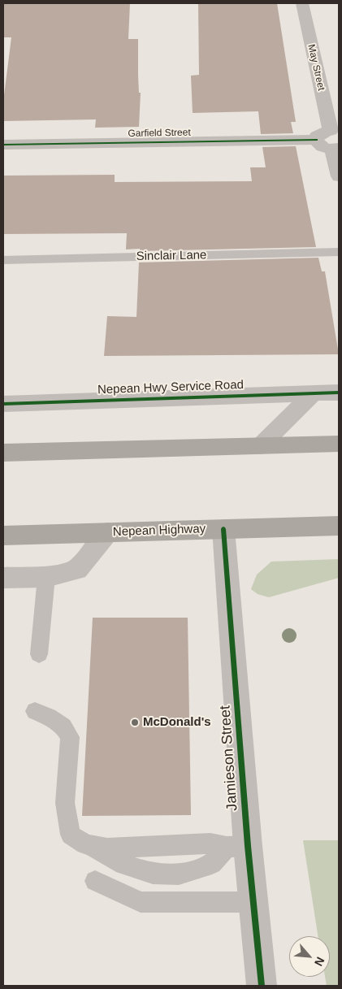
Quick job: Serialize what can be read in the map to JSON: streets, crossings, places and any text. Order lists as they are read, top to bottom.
{
  "streets": {
    "highway": ["Nepean Highway"],
    "street": [
      "May Street",
      "Garfield Street",
      "Nepean Hwy Service Road",
      "Jamieson Street"
    ],
    "lane": ["Sinclair Lane"]
  },
  "crossings": [
    ["Nepean Highway", "Jamieson Street"]
  ],
  "places": ["McDonald's"],
  "north": "bottom right"
}
